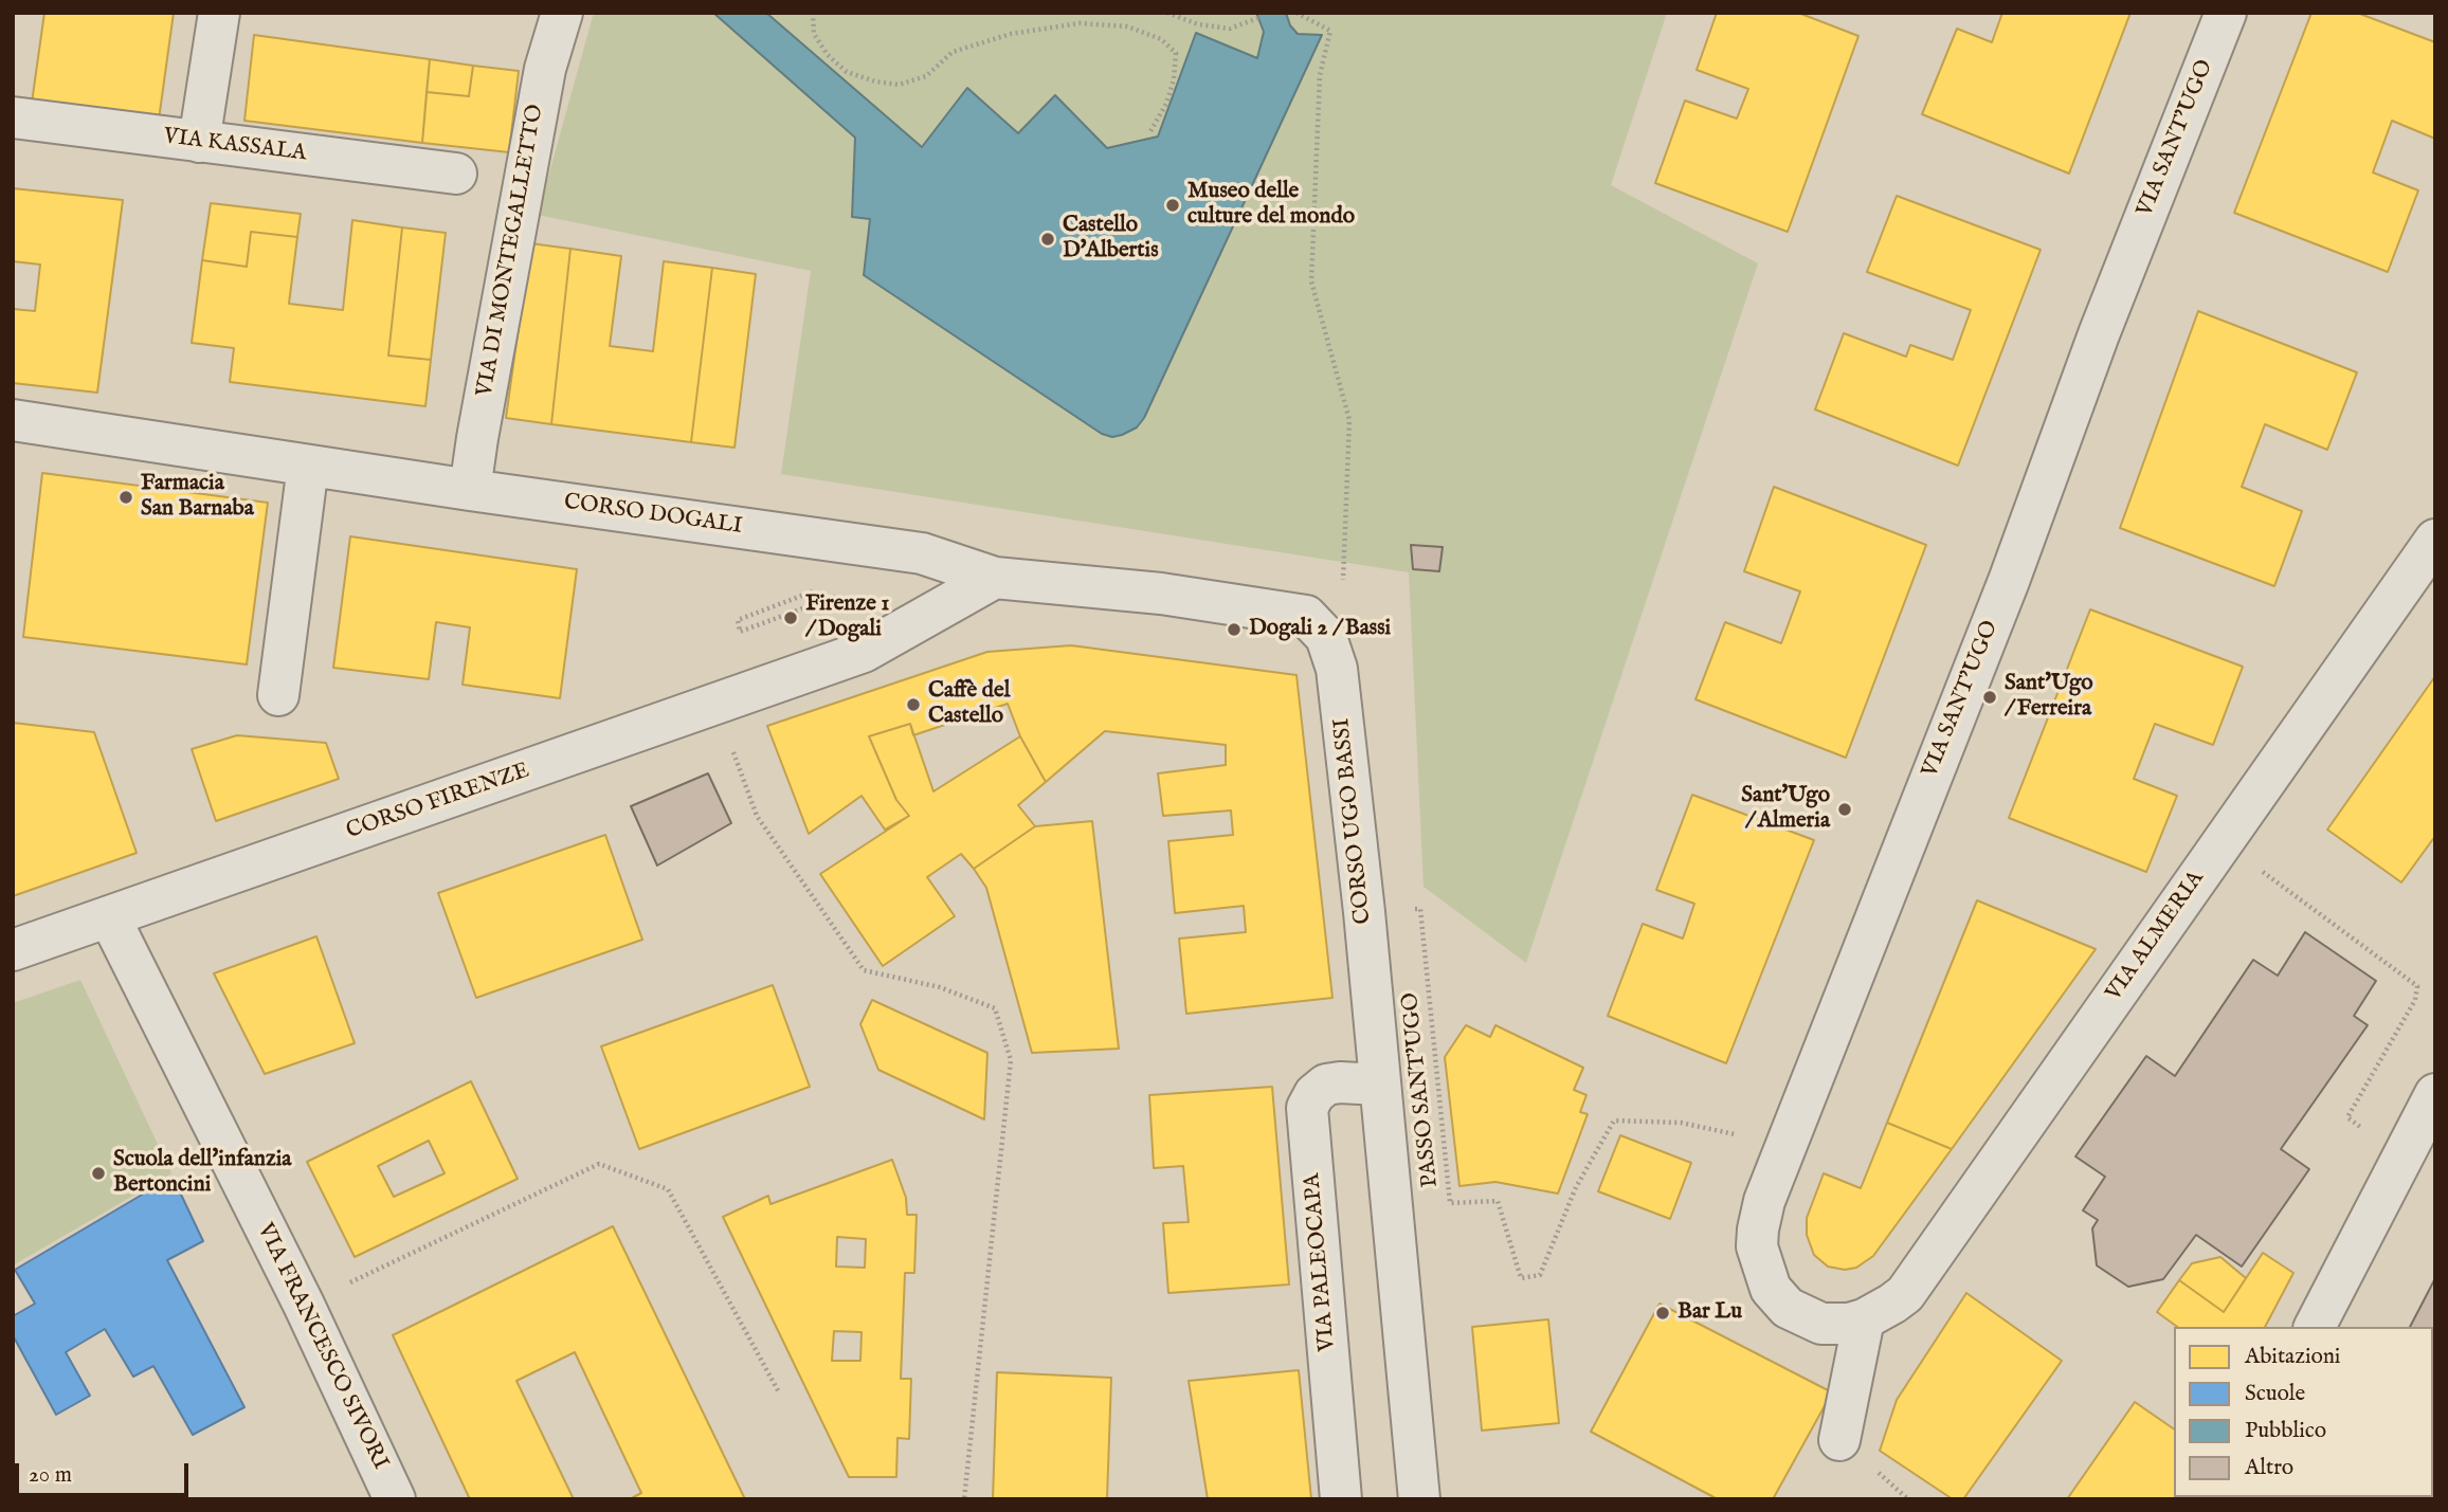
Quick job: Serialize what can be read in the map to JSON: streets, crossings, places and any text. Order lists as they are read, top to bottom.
{
  "streets": {
    "street": [
      "VIA SANT'UGO",
      "VIA KASSALA",
      "VIA DI MONTEGALLETTO",
      "CORSO DOGALI",
      "CORSO FIRENZE",
      "CORSO UGO BASSI",
      "VIA ALMERIA",
      "VIA PALEOCAPA",
      "VIA FRANCESCO SIVORI"
    ],
    "path": ["PASSO SANT'UGO"]
  },
  "crossings": [
    ["VIA SANT'UGO", "VIA ALMERIA"],
    ["VIA DI MONTEGALLETTO", "CORSO DOGALI"],
    ["CORSO DOGALI", "CORSO FIRENZE"],
    ["CORSO DOGALI", "CORSO UGO BASSI"],
    ["CORSO FIRENZE", "CORSO UGO BASSI"],
    ["CORSO FIRENZE", "VIA FRANCESCO SIVORI"],
    ["CORSO UGO BASSI", "VIA PALEOCAPA"]
  ],
  "places": [
    "Museo delle culture del mondo",
    "Castello D'Albertis",
    "Farmacia San Barnaba",
    "Firenze 1 / Dogali",
    "Dogali 2 / Bassi",
    "Sant'Ugo / Ferreira",
    "Caffè del Castello",
    "Sant'Ugo / Almeria",
    "Scuola dell'infanzia Bertoncini",
    "Bar Lu"
  ],
  "legend": [
    "Abitazioni",
    "Scuole",
    "Pubblico",
    "Altro"
  ],
  "scale_bar": "20 m"
}
